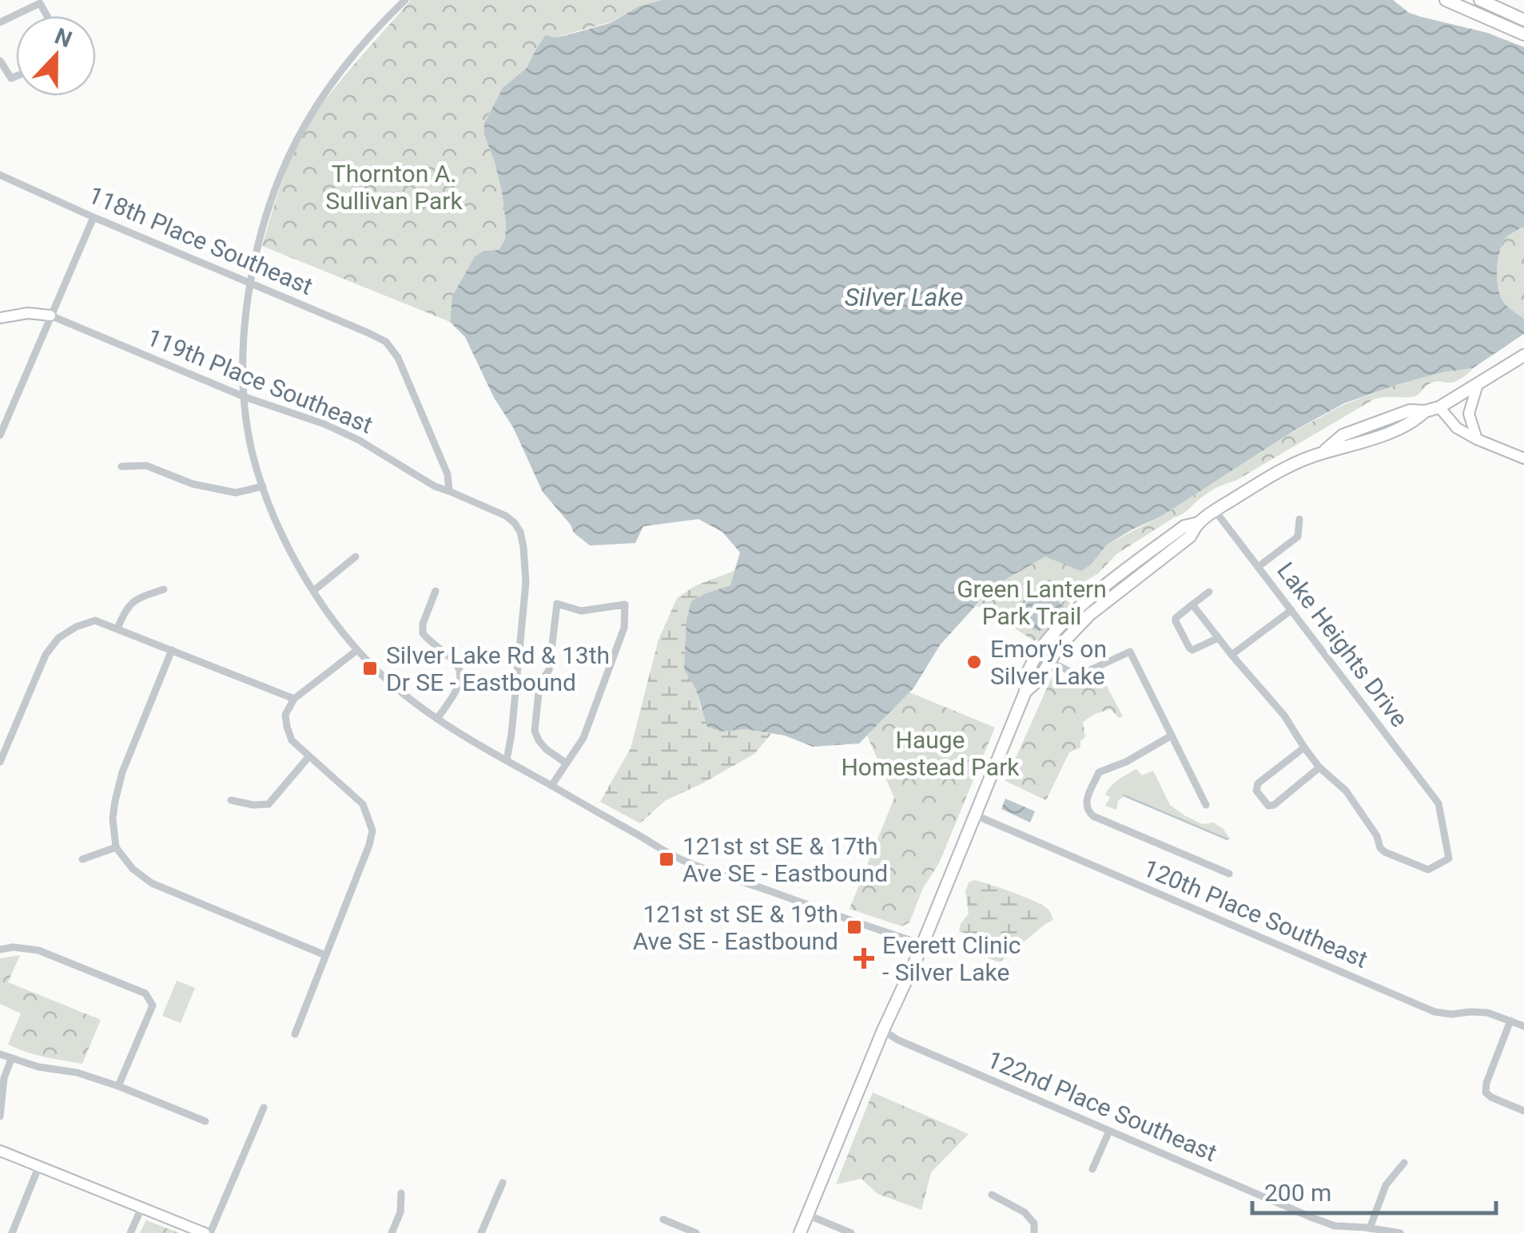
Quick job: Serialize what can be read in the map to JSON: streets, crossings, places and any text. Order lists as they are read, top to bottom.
{
  "streets": {
    "street": [
      "118th Place Southeast",
      "119th Place Southeast",
      "Lake Heights Drive",
      "120th Place Southeast",
      "122nd Place Southeast"
    ]
  },
  "crossings": [
    ["118th Place Southeast", "119th Place Southeast"]
  ],
  "water": ["Silver Lake"],
  "parks": ["Thornton A. Sullivan Park", "Green Lantern Park Trail", "Hauge Homestead Park"],
  "places": {
    "other": ["Emory's on Silver Lake"],
    "transit": ["Silver Lake Rd & 13th Dr SE - Eastbound", "121st st SE & 17th Ave SE - Eastbound", "121st st SE & 19th Ave SE - Eastbound"],
    "health": ["Everett Clinic - Silver Lake"]
  },
  "scale_bar": "200 m",
  "north": "top"
}
